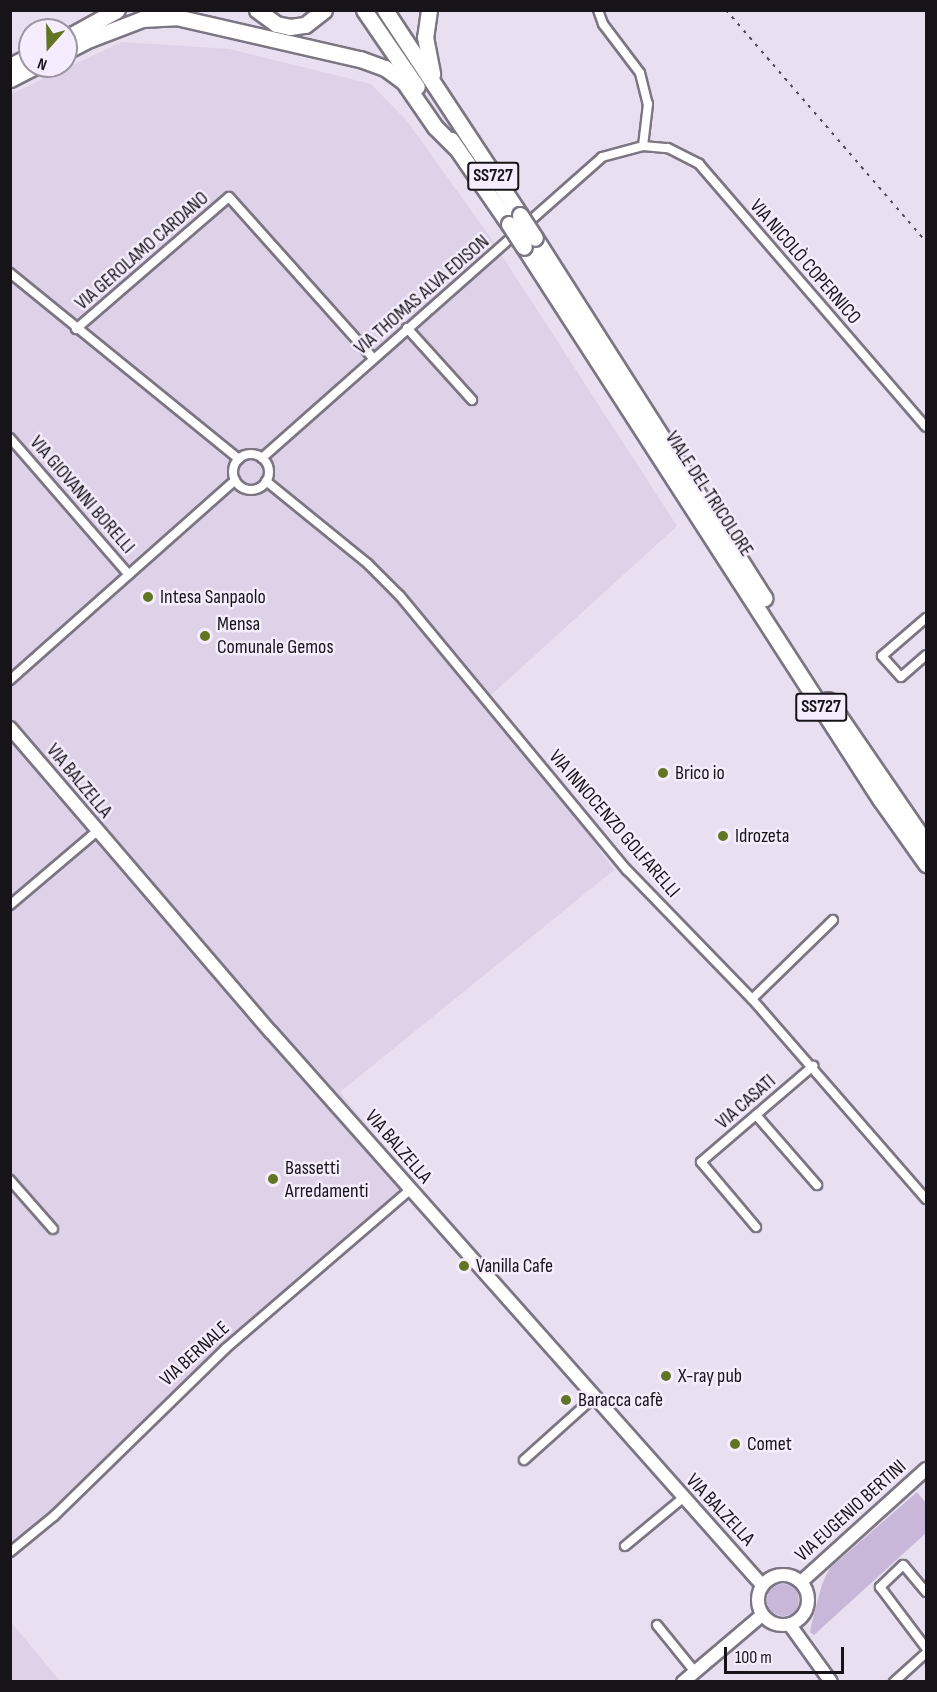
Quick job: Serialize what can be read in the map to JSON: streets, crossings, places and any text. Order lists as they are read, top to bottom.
{
  "streets": {
    "highway": ["SS727", "VIALE DEL TRICOLORE"],
    "street": [
      "VIA GEROLAMO CARDANO",
      "VIA NICOLÒ COPERNICO",
      "VIA THOMAS ALVA EDISON",
      "VIA GIOVANNI BORELLI",
      "VIA BALZELLA",
      "VIA INNOCENZO GOLFARELLI",
      "VIA CASATI",
      "VIA BERNALE",
      "VIA EUGENIO BERTINI"
    ]
  },
  "crossings": [
    ["VIA GEROLAMO CARDANO", "VIA THOMAS ALVA EDISON"],
    ["VIA NICOLÒ COPERNICO", "VIA THOMAS ALVA EDISON"],
    ["VIA THOMAS ALVA EDISON", "VIA INNOCENZO GOLFARELLI"],
    ["VIA BALZELLA", "VIA BERNALE"],
    ["VIA BALZELLA", "VIA EUGENIO BERTINI"],
    ["VIA INNOCENZO GOLFARELLI", "VIA CASATI"]
  ],
  "places": [
    "Intesa Sanpaolo",
    "Mensa Comunale Gemos",
    "Brico io",
    "Idrozeta",
    "Bassetti Arredamenti",
    "Vanilla Cafe",
    "X-ray pub",
    "Baracca cafè",
    "Comet"
  ],
  "scale_bar": "100 m",
  "north": "bottom"
}
